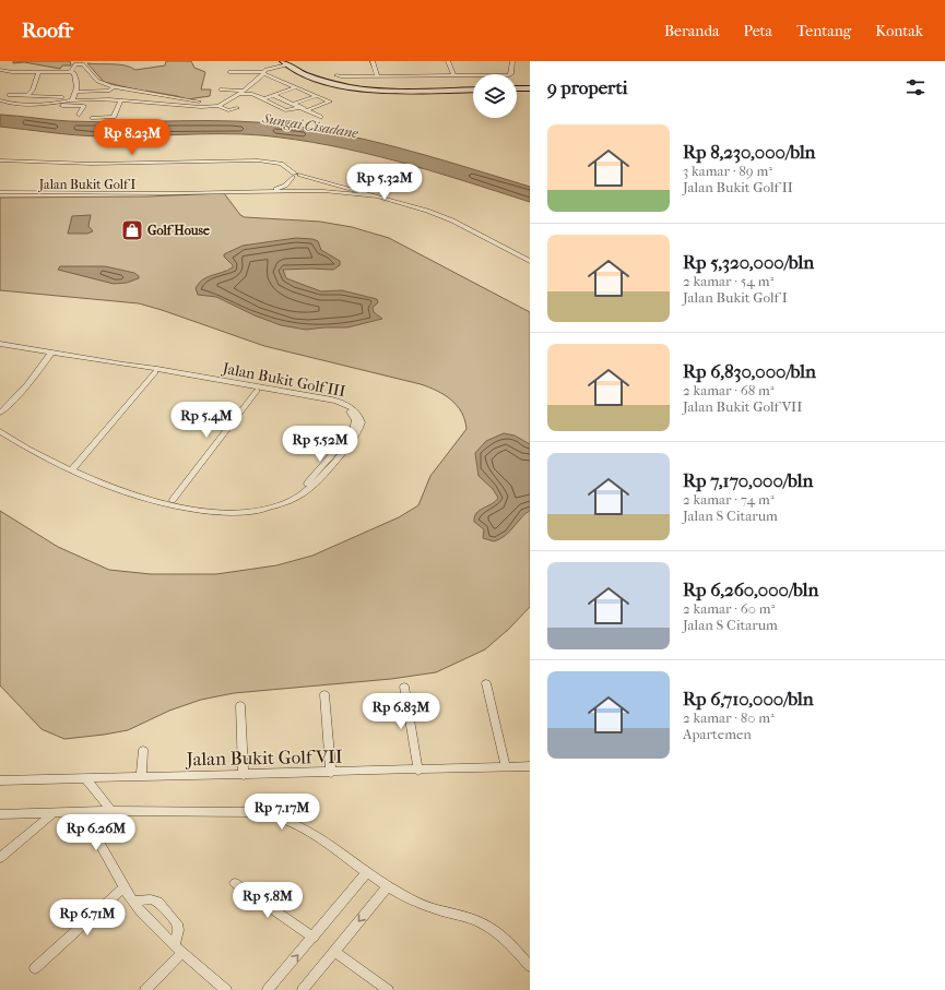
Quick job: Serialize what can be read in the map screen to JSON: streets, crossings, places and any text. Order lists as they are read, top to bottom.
{
  "streets": {
    "street": ["Jalan Bukit Golf I", "Jalan Bukit Golf III", "Jalan Bukit Golf VII"]
  },
  "water": ["Sungai Cisadane"],
  "places": {
    "shop": ["Golf House"]
  },
  "page": {
    "header": "Roofr",
    "nav": [
      "Beranda",
      "Peta",
      "Tentang",
      "Kontak"
    ],
    "heading": "9 properti",
    "list": [
      {
        "name": "Rp 8,230,000/bln",
        "note": "3 kamar · 89 m² · Jalan Bukit Golf II"
      },
      {
        "name": "Rp 5,320,000/bln",
        "note": "2 kamar · 54 m² · Jalan Bukit Golf I"
      },
      {
        "name": "Rp 6,830,000/bln",
        "note": "2 kamar · 68 m² · Jalan Bukit Golf VII"
      },
      {
        "name": "Rp 7,170,000/bln",
        "note": "2 kamar · 74 m² · Jalan S Citarum"
      },
      {
        "name": "Rp 6,260,000/bln",
        "note": "2 kamar · 60 m² · Jalan S Citarum"
      },
      {
        "name": "Rp 6,710,000/bln",
        "note": "2 kamar · 80 m² · Apartemen"
      }
    ],
    "price": [
      "Rp 8.23M",
      "Rp 5.32M",
      "Rp 5.4M",
      "Rp 5.52M",
      "Rp 6.83M",
      "Rp 7.17M",
      "Rp 6.26M",
      "Rp 5.8M",
      "Rp 6.71M"
    ]
  }
}
